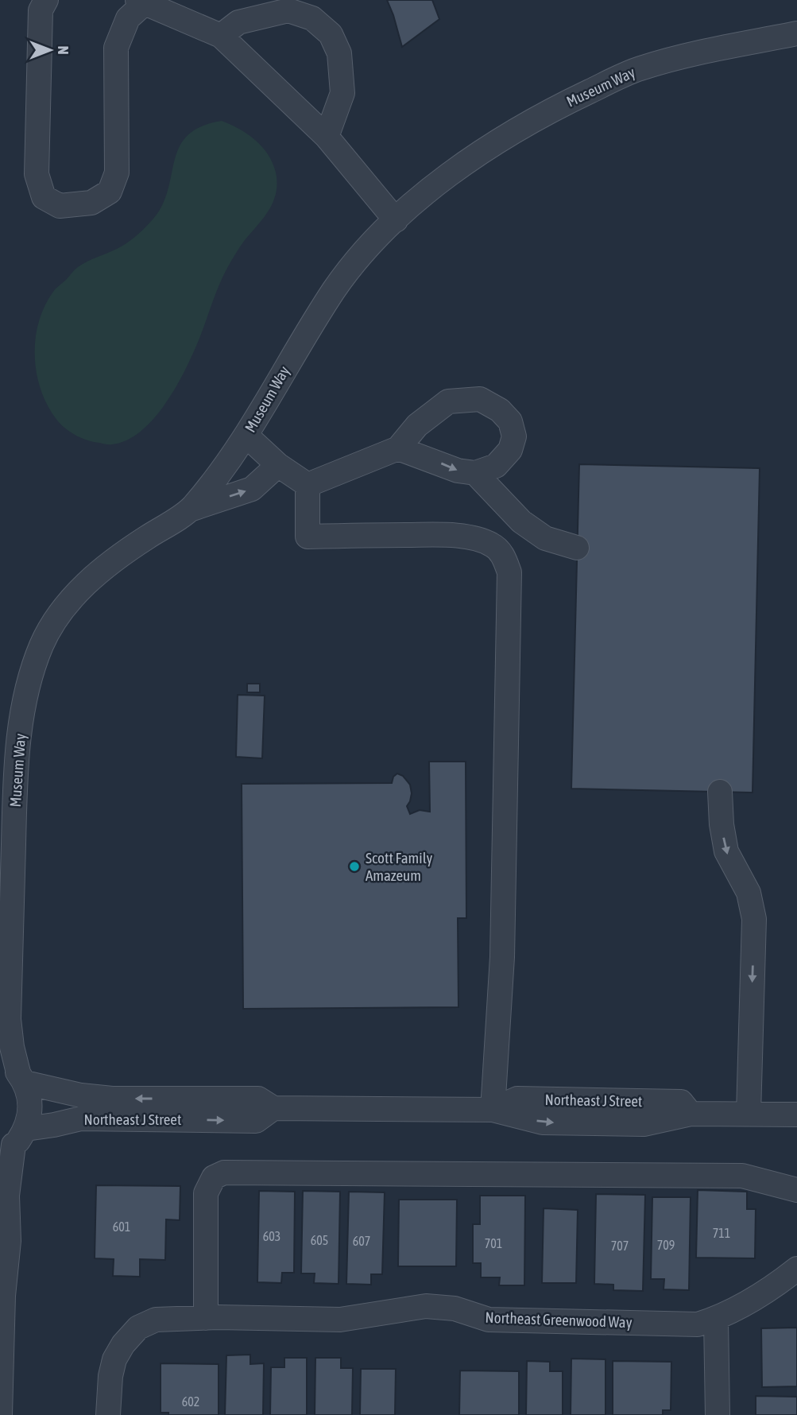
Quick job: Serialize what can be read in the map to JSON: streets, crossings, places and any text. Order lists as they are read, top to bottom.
{
  "streets": {
    "street": ["Museum Way", "Northeast J Street", "Northeast Greenwood Way"]
  },
  "places": ["Scott Family Amazeum"],
  "house_numbers": [
    "601",
    "711",
    "603",
    "605",
    "607",
    "701",
    "709",
    "707",
    "602"
  ],
  "north": "right"
}
